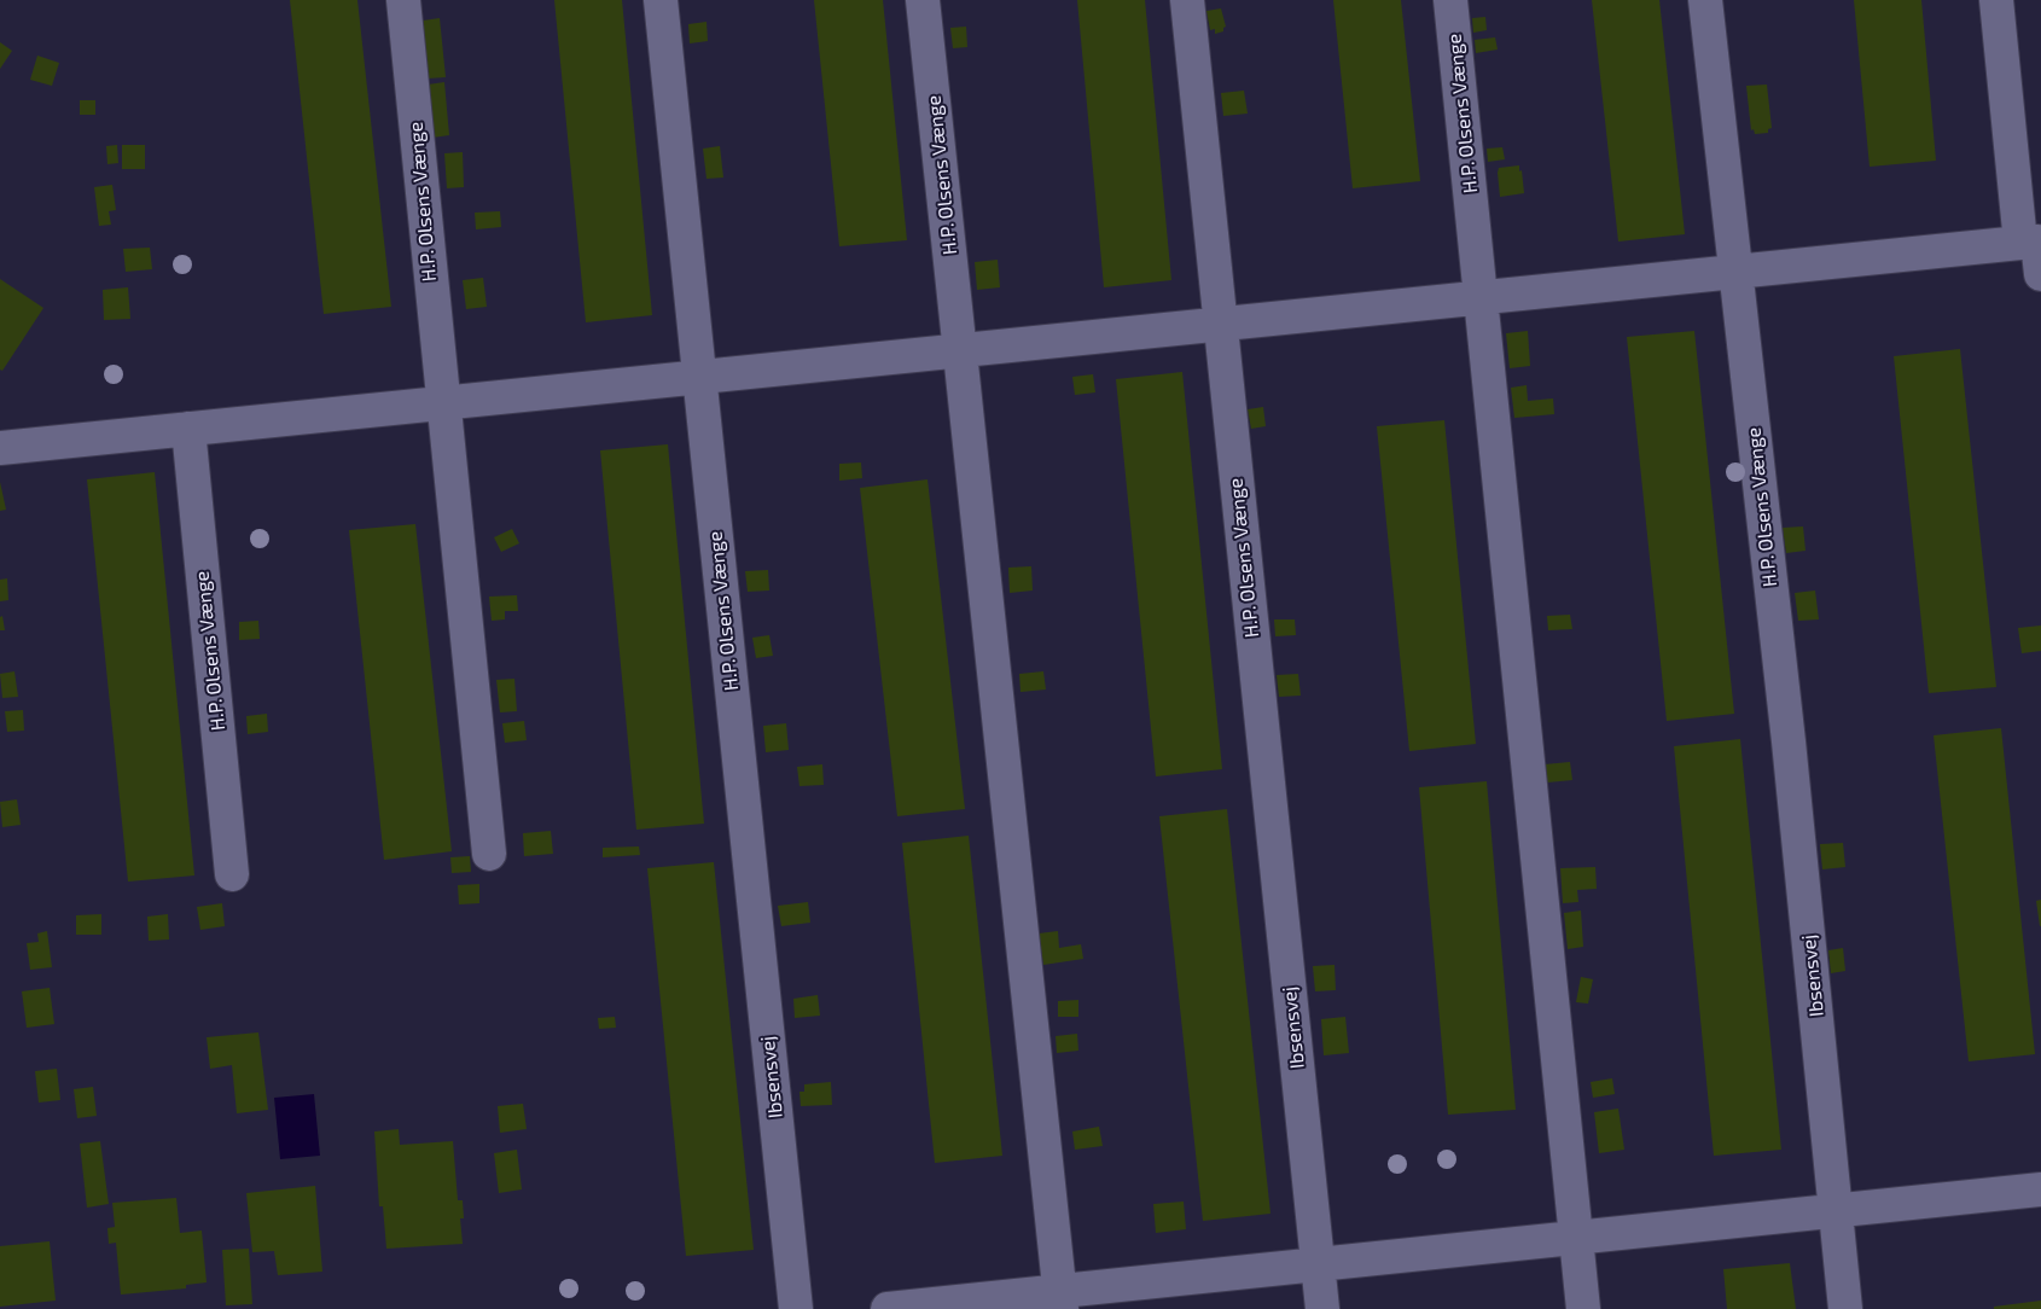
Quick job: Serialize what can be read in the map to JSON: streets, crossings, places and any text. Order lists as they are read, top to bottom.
{
  "streets": {
    "street": ["H.P. Olsens Vænge", "Ibsensvej"]
  },
  "crossings": [
    ["H.P. Olsens Vænge", "Ibsensvej"]
  ]
}
